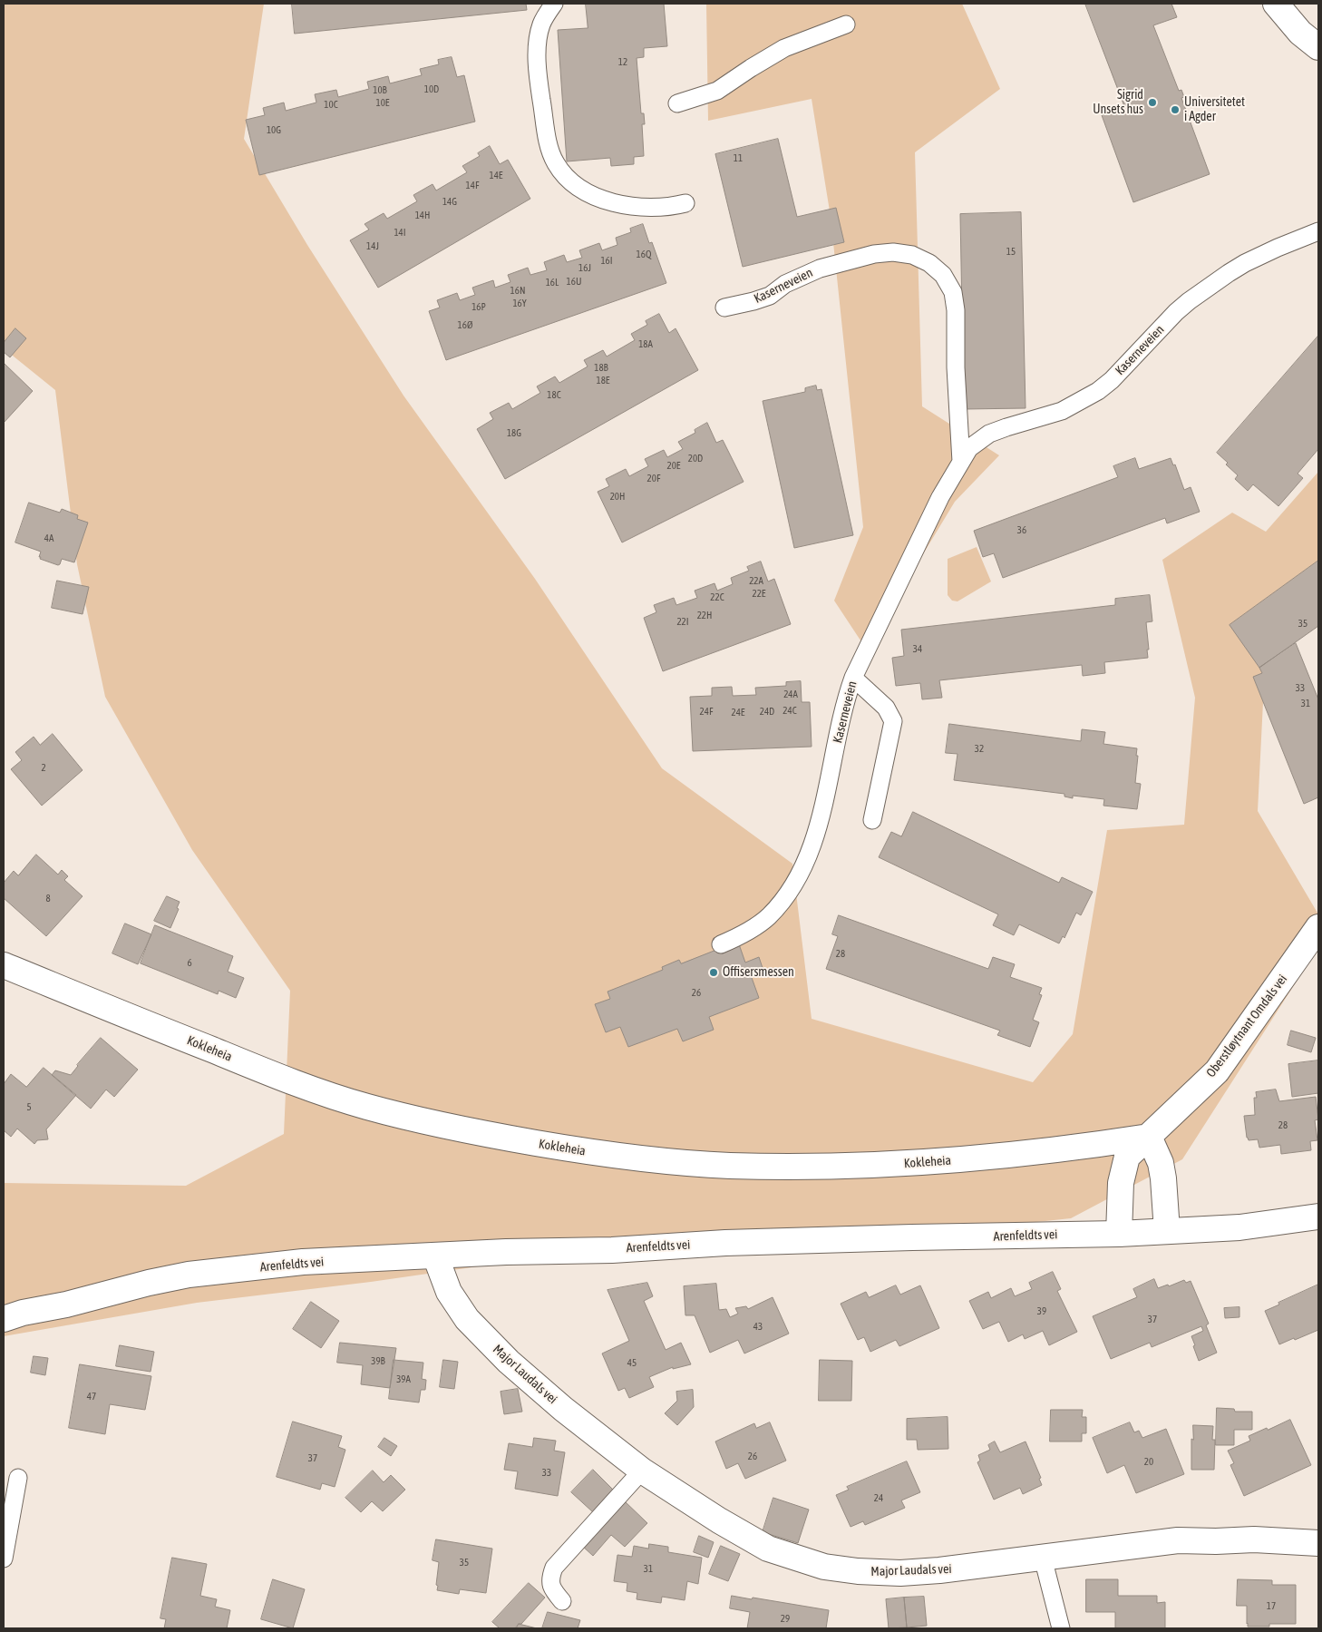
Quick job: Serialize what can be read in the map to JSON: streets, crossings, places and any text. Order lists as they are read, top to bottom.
{
  "streets": {
    "street": [
      "Oberstløytnant Omdals vei",
      "Kokleheia",
      "Arenfeldts vei",
      "Major Laudals vei"
    ],
    "lane": ["Kaserneveien"]
  },
  "crossings": [
    ["Oberstløytnant Omdals vei", "Kokleheia"],
    ["Oberstløytnant Omdals vei", "Arenfeldts vei"],
    ["Arenfeldts vei", "Major Laudals vei"]
  ],
  "places": ["Sigrid Unsets hus", "Universitetet i Agder", "Offisersmessen"],
  "house_numbers": [
    "12",
    "10D",
    "10B",
    "10E",
    "10C",
    "10G",
    "11",
    "14E",
    "14F",
    "14G",
    "14H",
    "14I",
    "14J",
    "15",
    "16Q",
    "16I",
    "16J",
    "16U",
    "16L",
    "16N",
    "16Y",
    "16P",
    "16Ø",
    "18A",
    "18B",
    "18E",
    "18C",
    "18G",
    "20D",
    "20E",
    "20F",
    "20H",
    "36",
    "4A",
    "22A",
    "22E",
    "22C",
    "22H",
    "22I",
    "35",
    "34",
    "33",
    "24A",
    "31",
    "24C",
    "24F",
    "24D",
    "24E",
    "32",
    "2",
    "8",
    "28",
    "6",
    "26",
    "5",
    "28",
    "39",
    "37",
    "43",
    "39B",
    "45",
    "39A",
    "47",
    "26",
    "37",
    "20",
    "33",
    "24",
    "35",
    "31",
    "17",
    "29"
  ]
}
